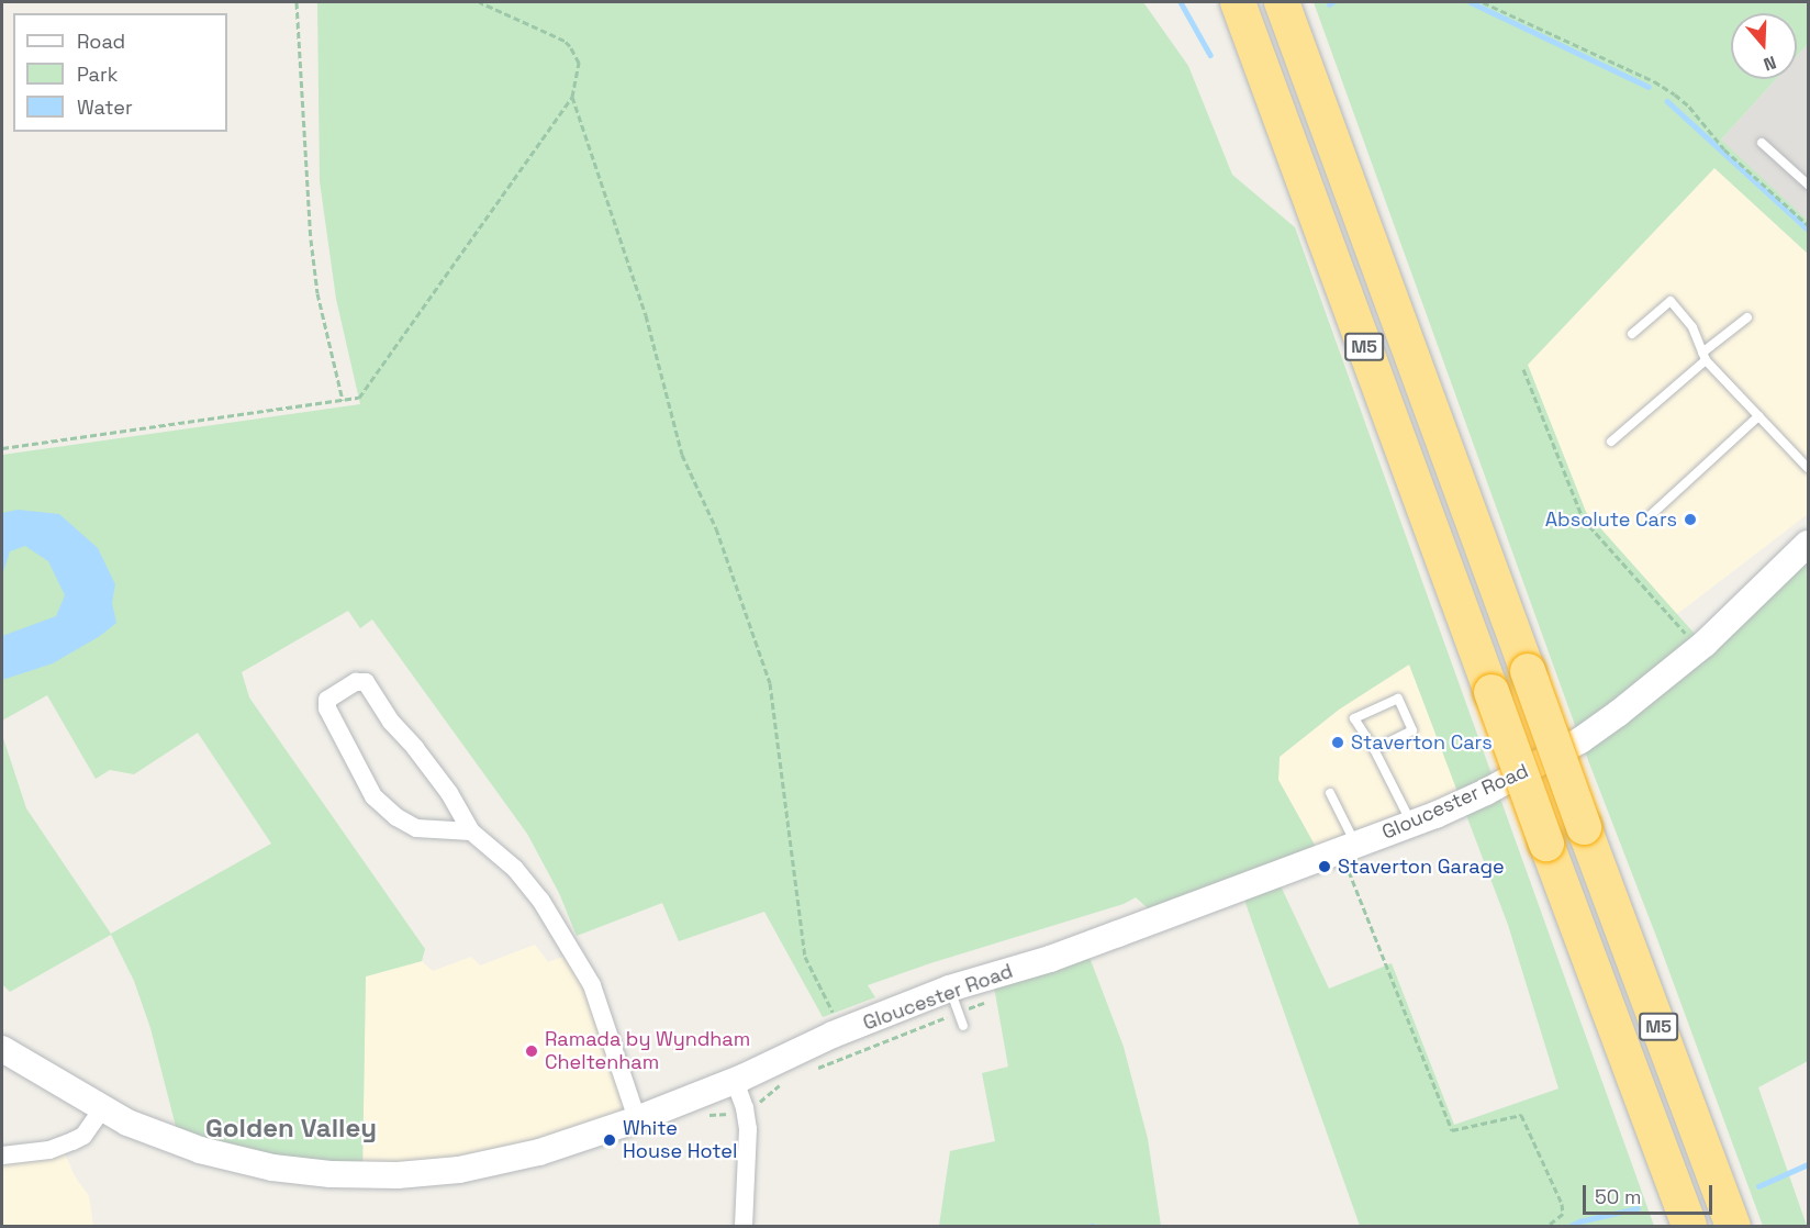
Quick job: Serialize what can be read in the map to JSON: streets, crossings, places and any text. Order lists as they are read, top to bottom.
{
  "streets": {
    "highway": ["M5"],
    "main road": ["Gloucester Road"]
  },
  "districts": ["Golden Valley"],
  "places": [
    "Absolute Cars",
    "Staverton Cars",
    "Staverton Garage",
    "Ramada by Wyndham Cheltenham",
    "White House Hotel"
  ],
  "legend": ["Road", "Park", "Water"],
  "scale_bar": "50 m",
  "north": "bottom"
}
